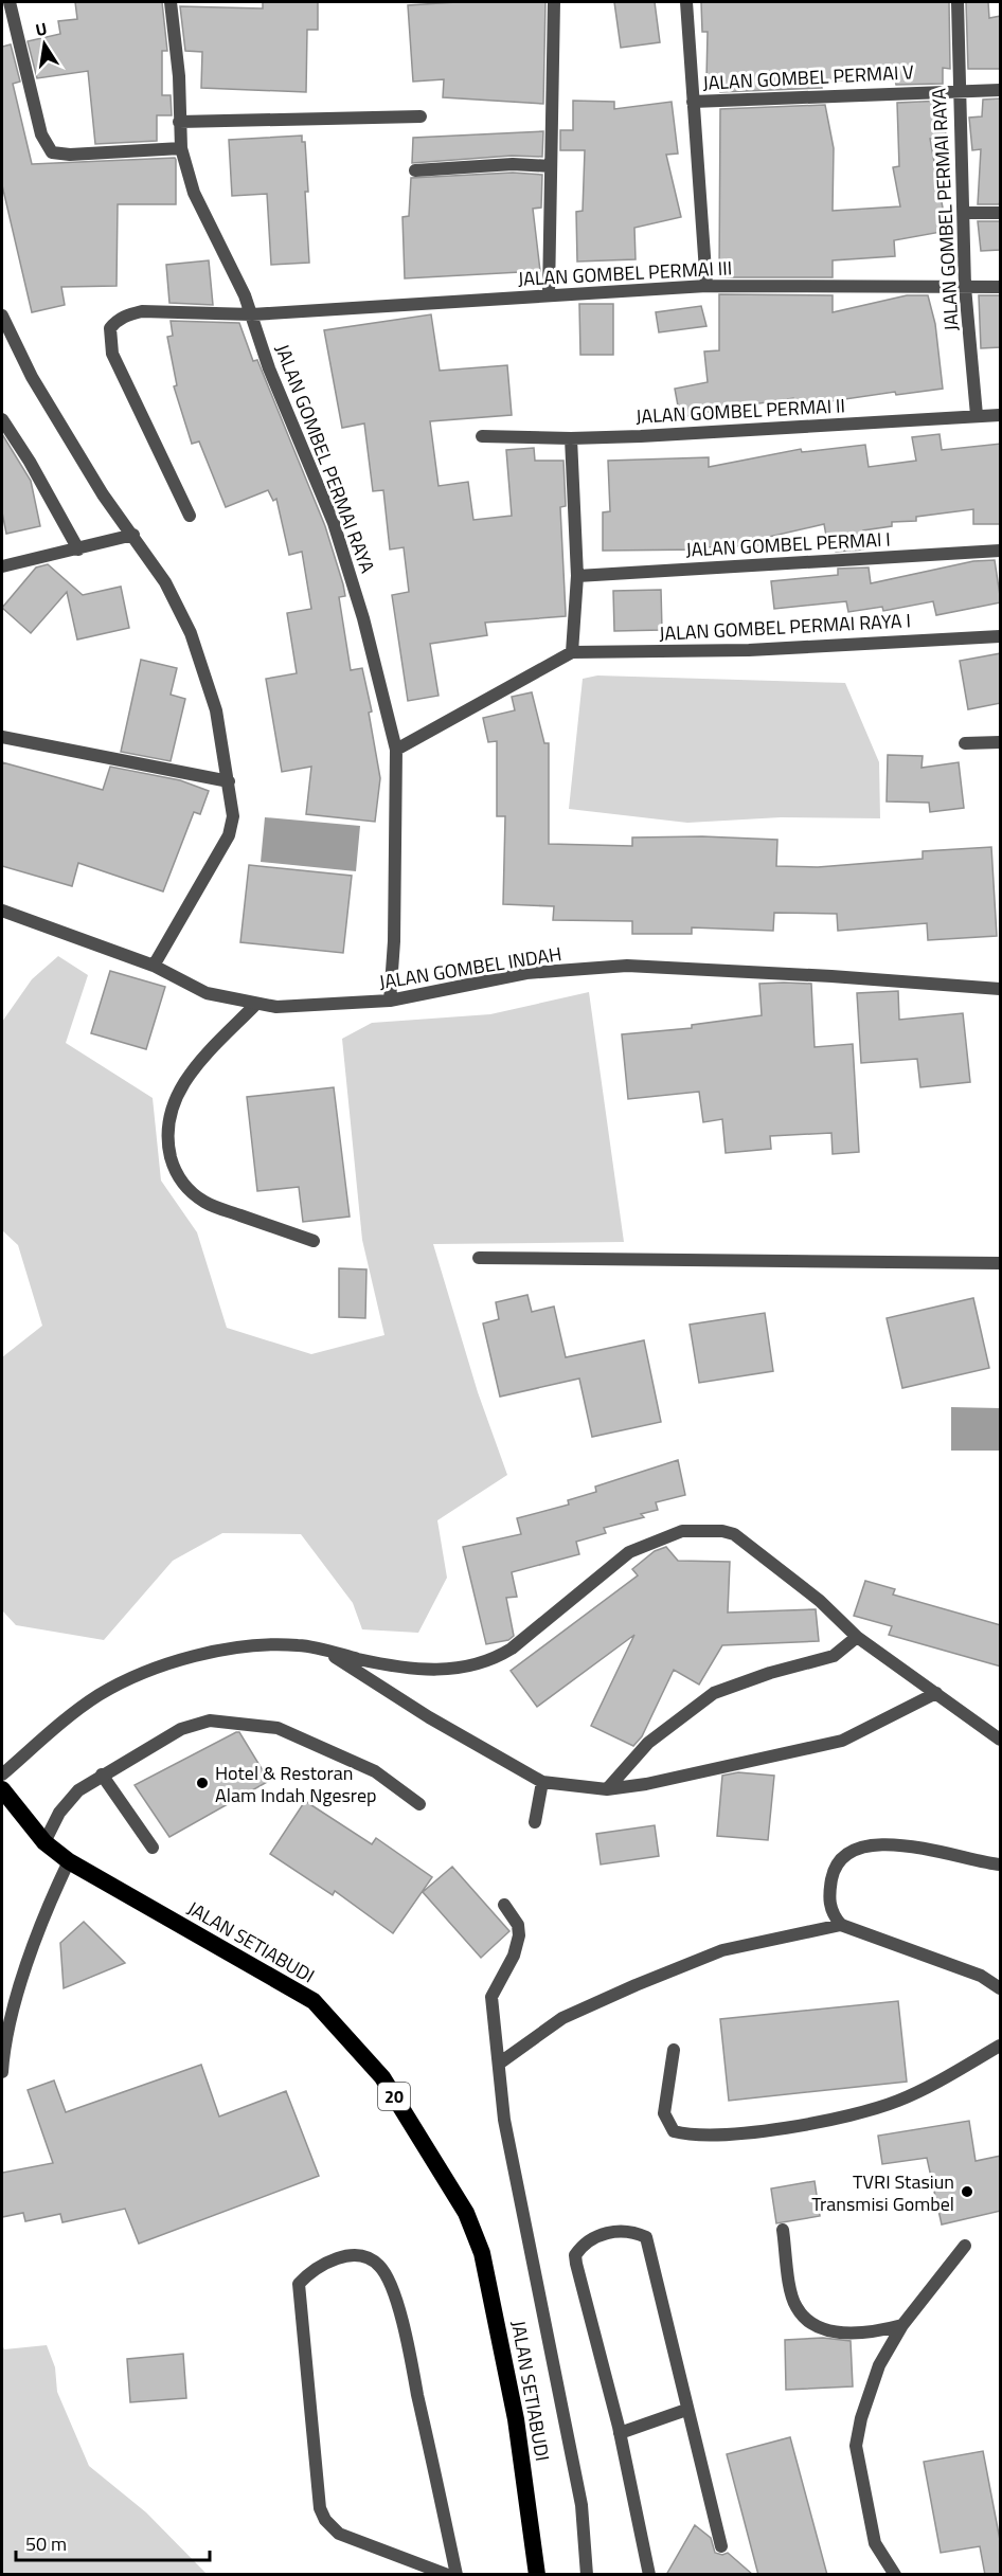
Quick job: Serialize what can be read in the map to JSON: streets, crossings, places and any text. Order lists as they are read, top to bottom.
{
  "streets": {
    "highway": ["JALAN SETIABUDI", "20"],
    "street": [
      "JALAN GOMBEL PERMAI V",
      "JALAN GOMBEL PERMAI RAYA",
      "JALAN GOMBEL PERMAI III",
      "JALAN GOMBEL PERMAI II",
      "JALAN GOMBEL PERMAI I",
      "JALAN GOMBEL PERMAI RAYA I",
      "JALAN GOMBEL INDAH"
    ]
  },
  "crossings": [
    ["JALAN GOMBEL PERMAI V", "JALAN GOMBEL PERMAI RAYA"],
    ["JALAN GOMBEL PERMAI RAYA", "JALAN GOMBEL PERMAI III"],
    ["JALAN GOMBEL PERMAI RAYA", "JALAN GOMBEL PERMAI II"],
    ["JALAN GOMBEL PERMAI RAYA", "JALAN GOMBEL INDAH"]
  ],
  "places": ["Hotel & Restoran Alam Indah Ngesrep", "TVRI Stasiun Transmisi Gombel"],
  "scale_bar": "50 m",
  "north": "top"
}
